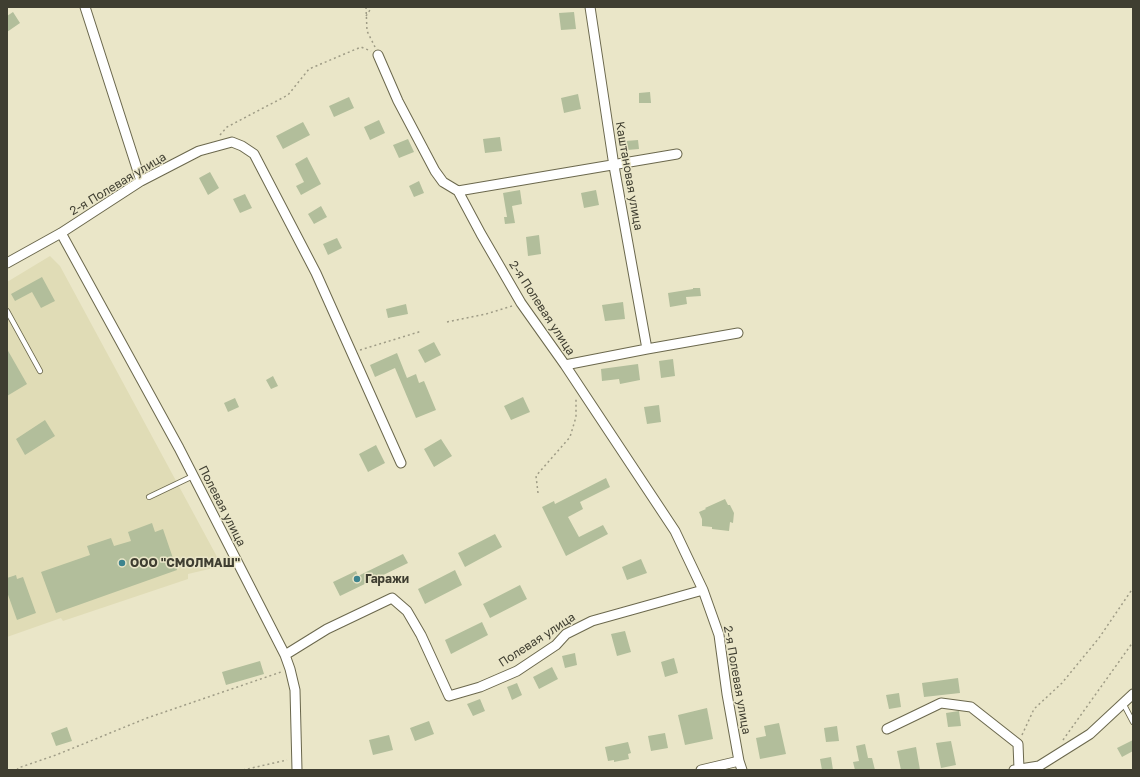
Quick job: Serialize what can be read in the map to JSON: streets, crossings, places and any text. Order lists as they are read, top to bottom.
{
  "streets": {
    "street": ["Каштановая улица", "2-я Полевая улица", "Полевая улица"]
  },
  "crossings": [
    ["2-я Полевая улица", "Полевая улица"]
  ],
  "places": ["ООО \"СМОЛМАШ\"", "Гаражи"]
}
